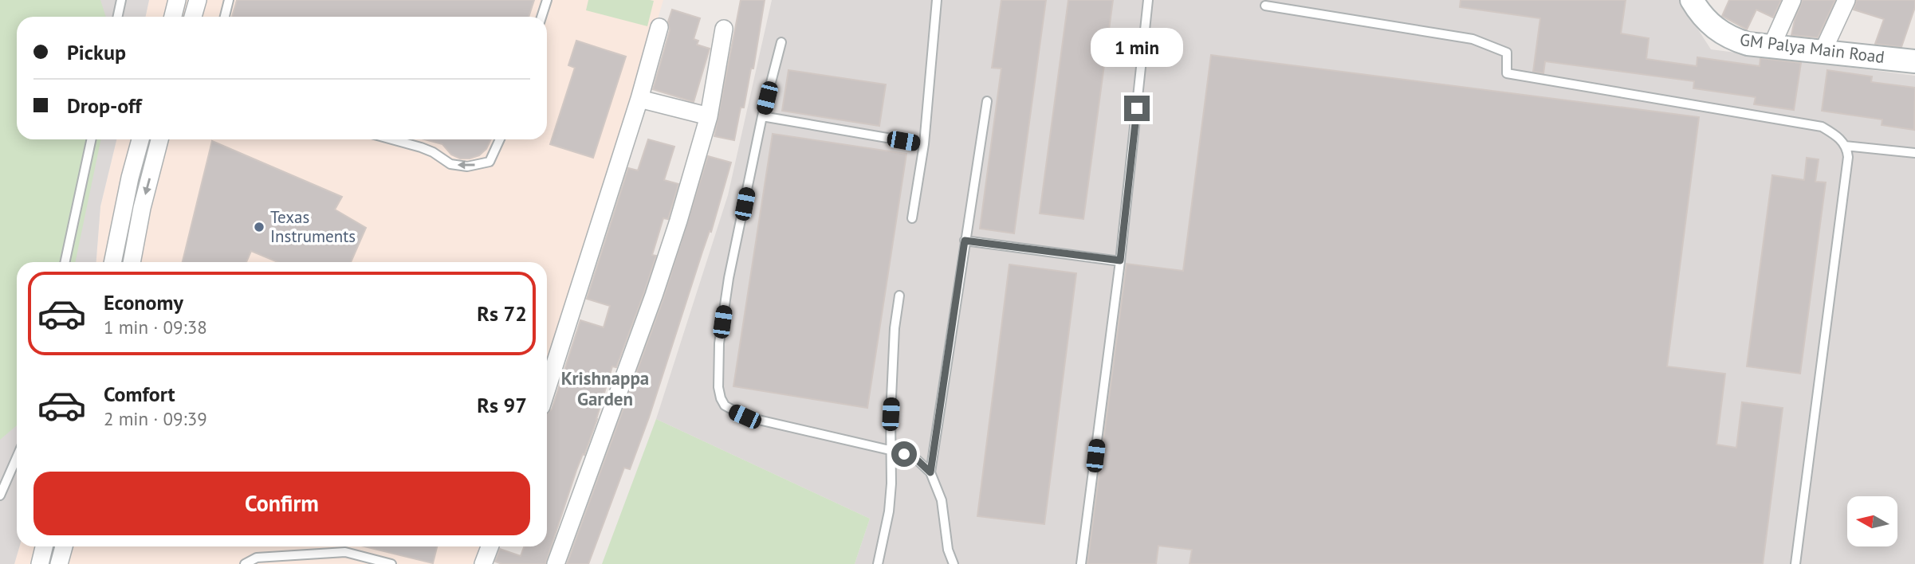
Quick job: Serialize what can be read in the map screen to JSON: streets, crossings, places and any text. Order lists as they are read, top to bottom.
{
  "streets": {
    "main road": ["GM Palya Main Road"]
  },
  "districts": ["Krishnappa Garden"],
  "places": ["Texas Instruments"],
  "north": "left",
  "page": {
    "banner": ["Pickup", "Drop-off"],
    "bubble": "1 min",
    "list": [
      {
        "name": "Economy",
        "note": "1 min · 09:38",
        "value": "Rs 72"
      },
      {
        "name": "Comfort",
        "note": "2 min · 09:39",
        "value": "Rs 97"
      }
    ],
    "buttons": "Confirm"
  }
}
